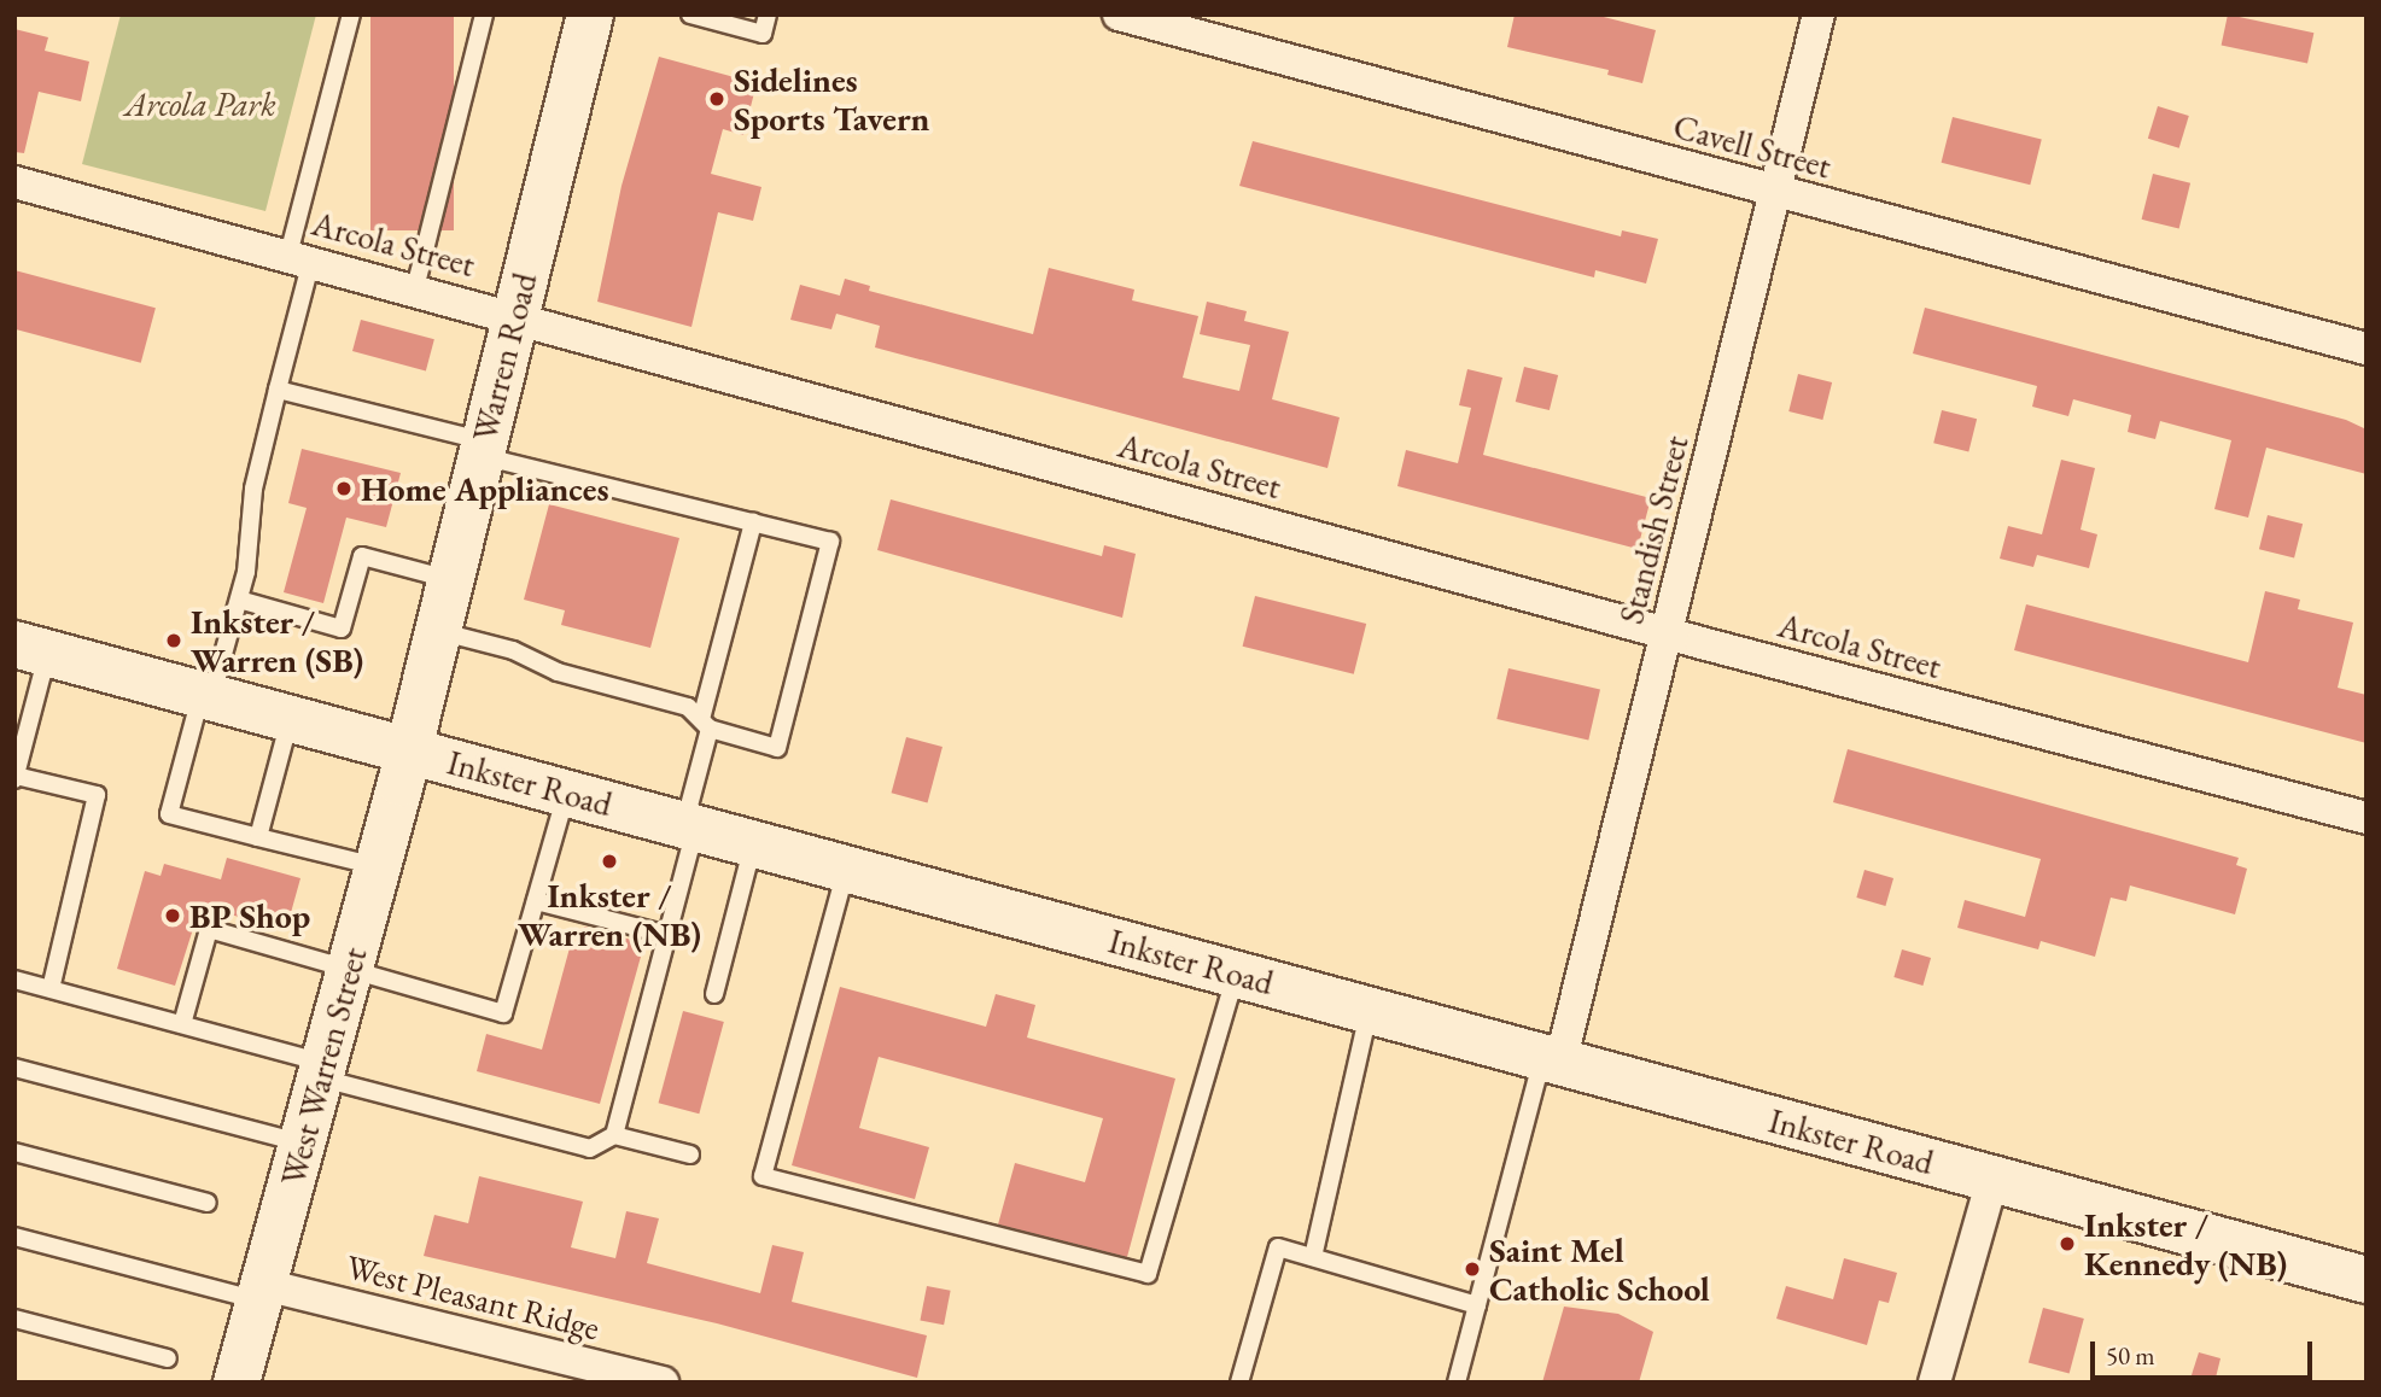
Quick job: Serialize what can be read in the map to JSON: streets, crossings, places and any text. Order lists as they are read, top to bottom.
{
  "streets": {
    "main road": ["Warren Road", "Inkster Road", "West Warren Street"],
    "street": [
      "Cavell Street",
      "Arcola Street",
      "Standish Street",
      "West Pleasant Ridge"
    ]
  },
  "crossings": [
    ["Cavell Street", "Standish Street"],
    ["Arcola Street", "Warren Road"],
    ["Arcola Street", "Standish Street"],
    ["Warren Road", "Inkster Road"],
    ["Warren Road", "West Warren Street"],
    ["Standish Street", "Inkster Road"],
    ["Inkster Road", "West Warren Street"],
    ["West Warren Street", "West Pleasant Ridge"]
  ],
  "parks": ["Arcola Park"],
  "places": [
    "Sidelines Sports Tavern",
    "Home Appliances",
    "Inkster / Warren (SB)",
    "Inkster / Warren (NB)",
    "BP Shop",
    "Inkster / Kennedy (NB)",
    "Saint Mel Catholic School"
  ],
  "scale_bar": "50 m"
}
